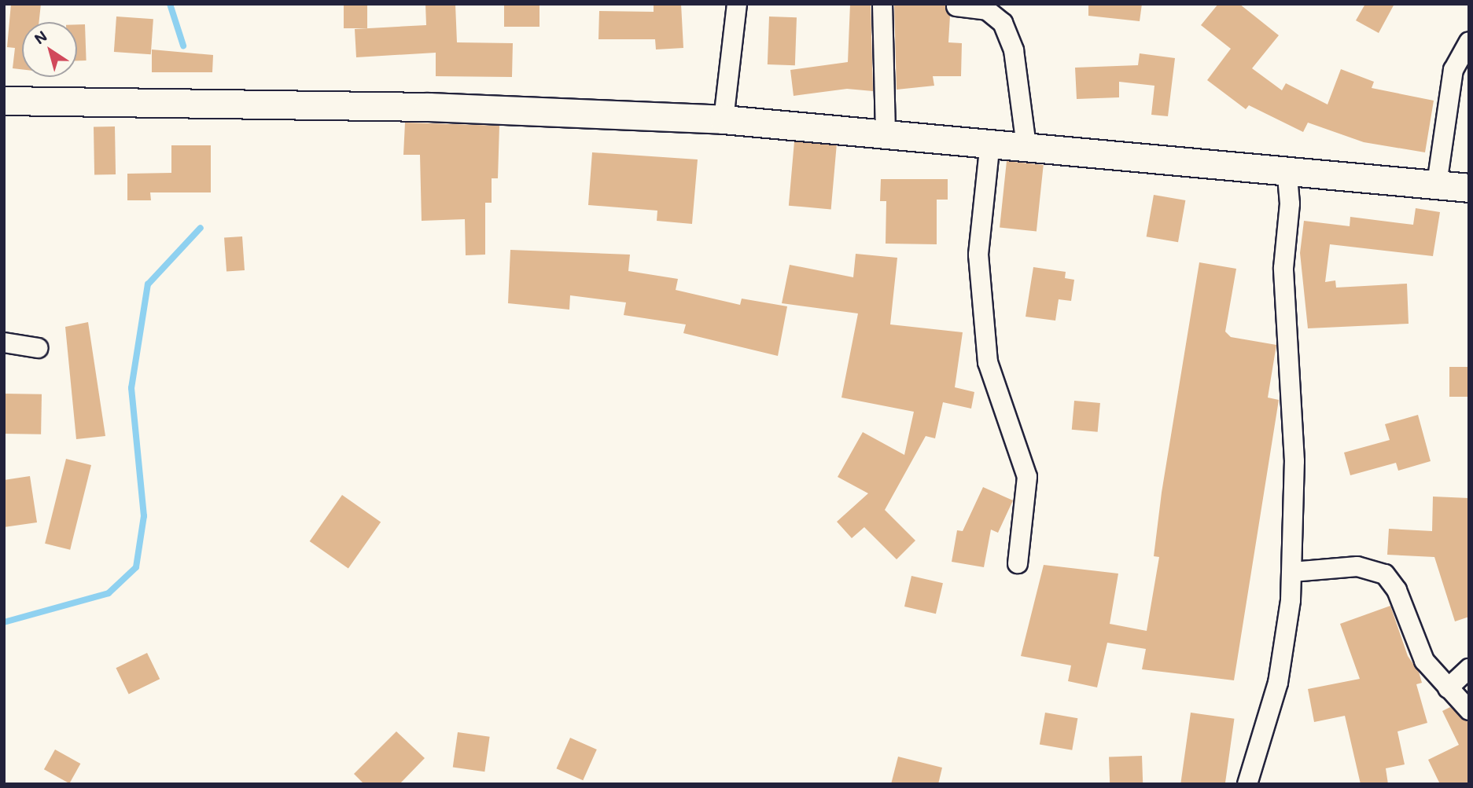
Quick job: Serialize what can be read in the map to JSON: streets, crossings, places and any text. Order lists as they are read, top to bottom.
{
  "north": "top left"
}
